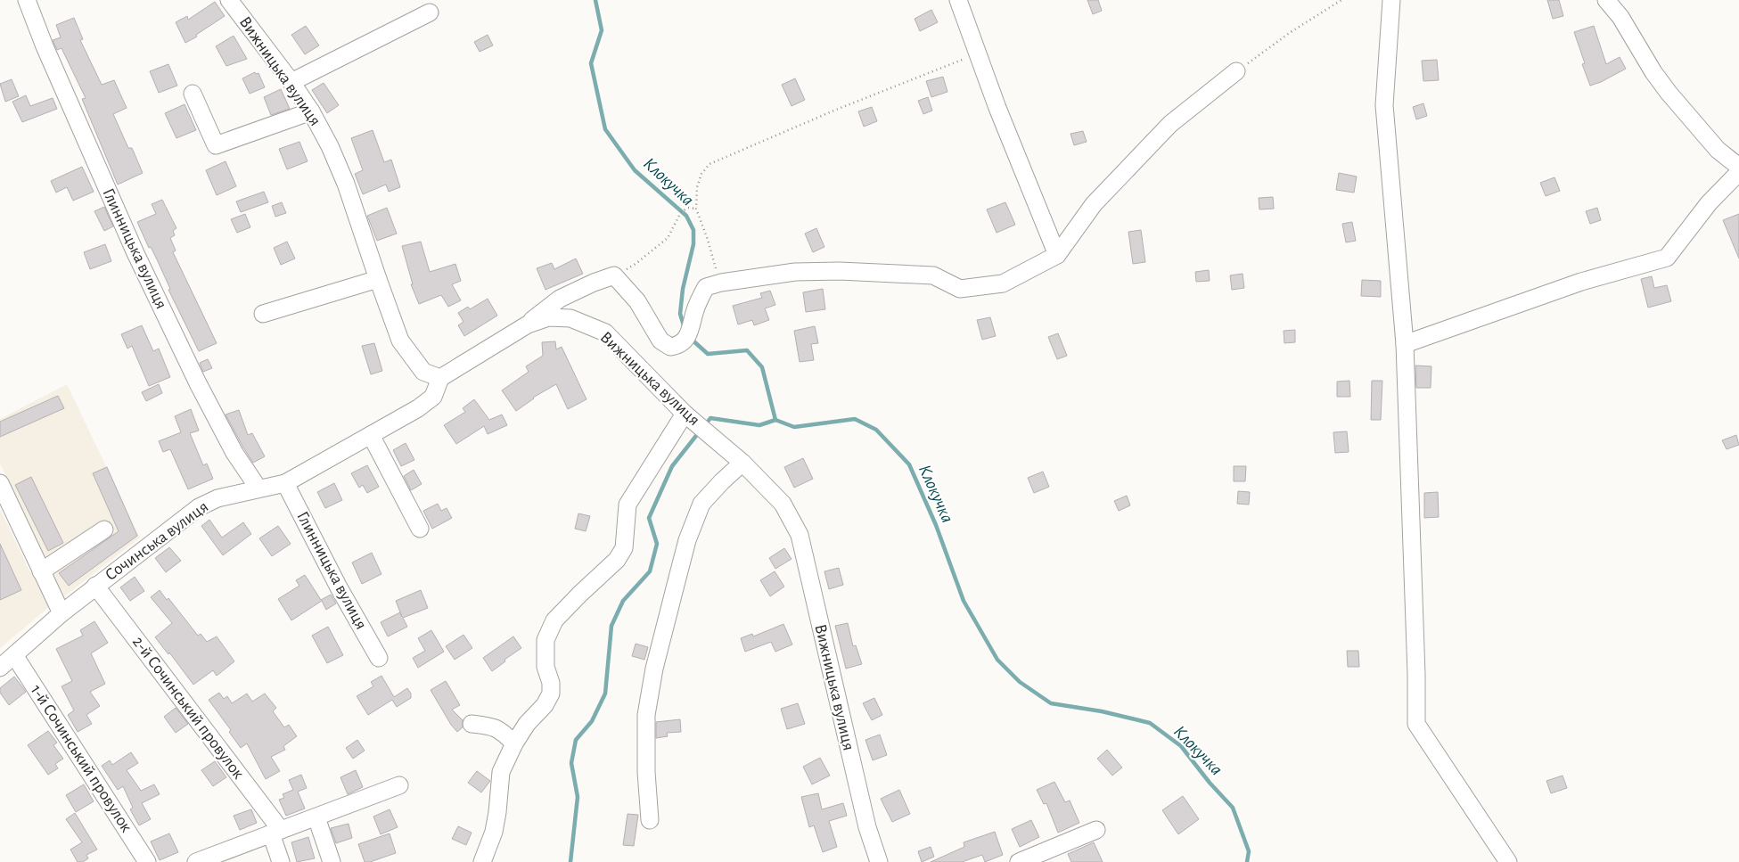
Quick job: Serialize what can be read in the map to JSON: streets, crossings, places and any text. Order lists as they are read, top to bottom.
{
  "streets": {
    "street": [
      "Вижницька вулиця",
      "Глинницька вулиця",
      "Сочинська вулиця",
      "2-й Сочинський провулок",
      "1-й Сочинський провулок"
    ]
  },
  "crossings": [
    ["Вижницька вулиця", "Сочинська вулиця"],
    ["Глинницька вулиця", "Сочинська вулиця"],
    ["Сочинська вулиця", "2-й Сочинський провулок"],
    ["Сочинська вулиця", "1-й Сочинський провулок"]
  ],
  "water": ["Клокучка"]
}
